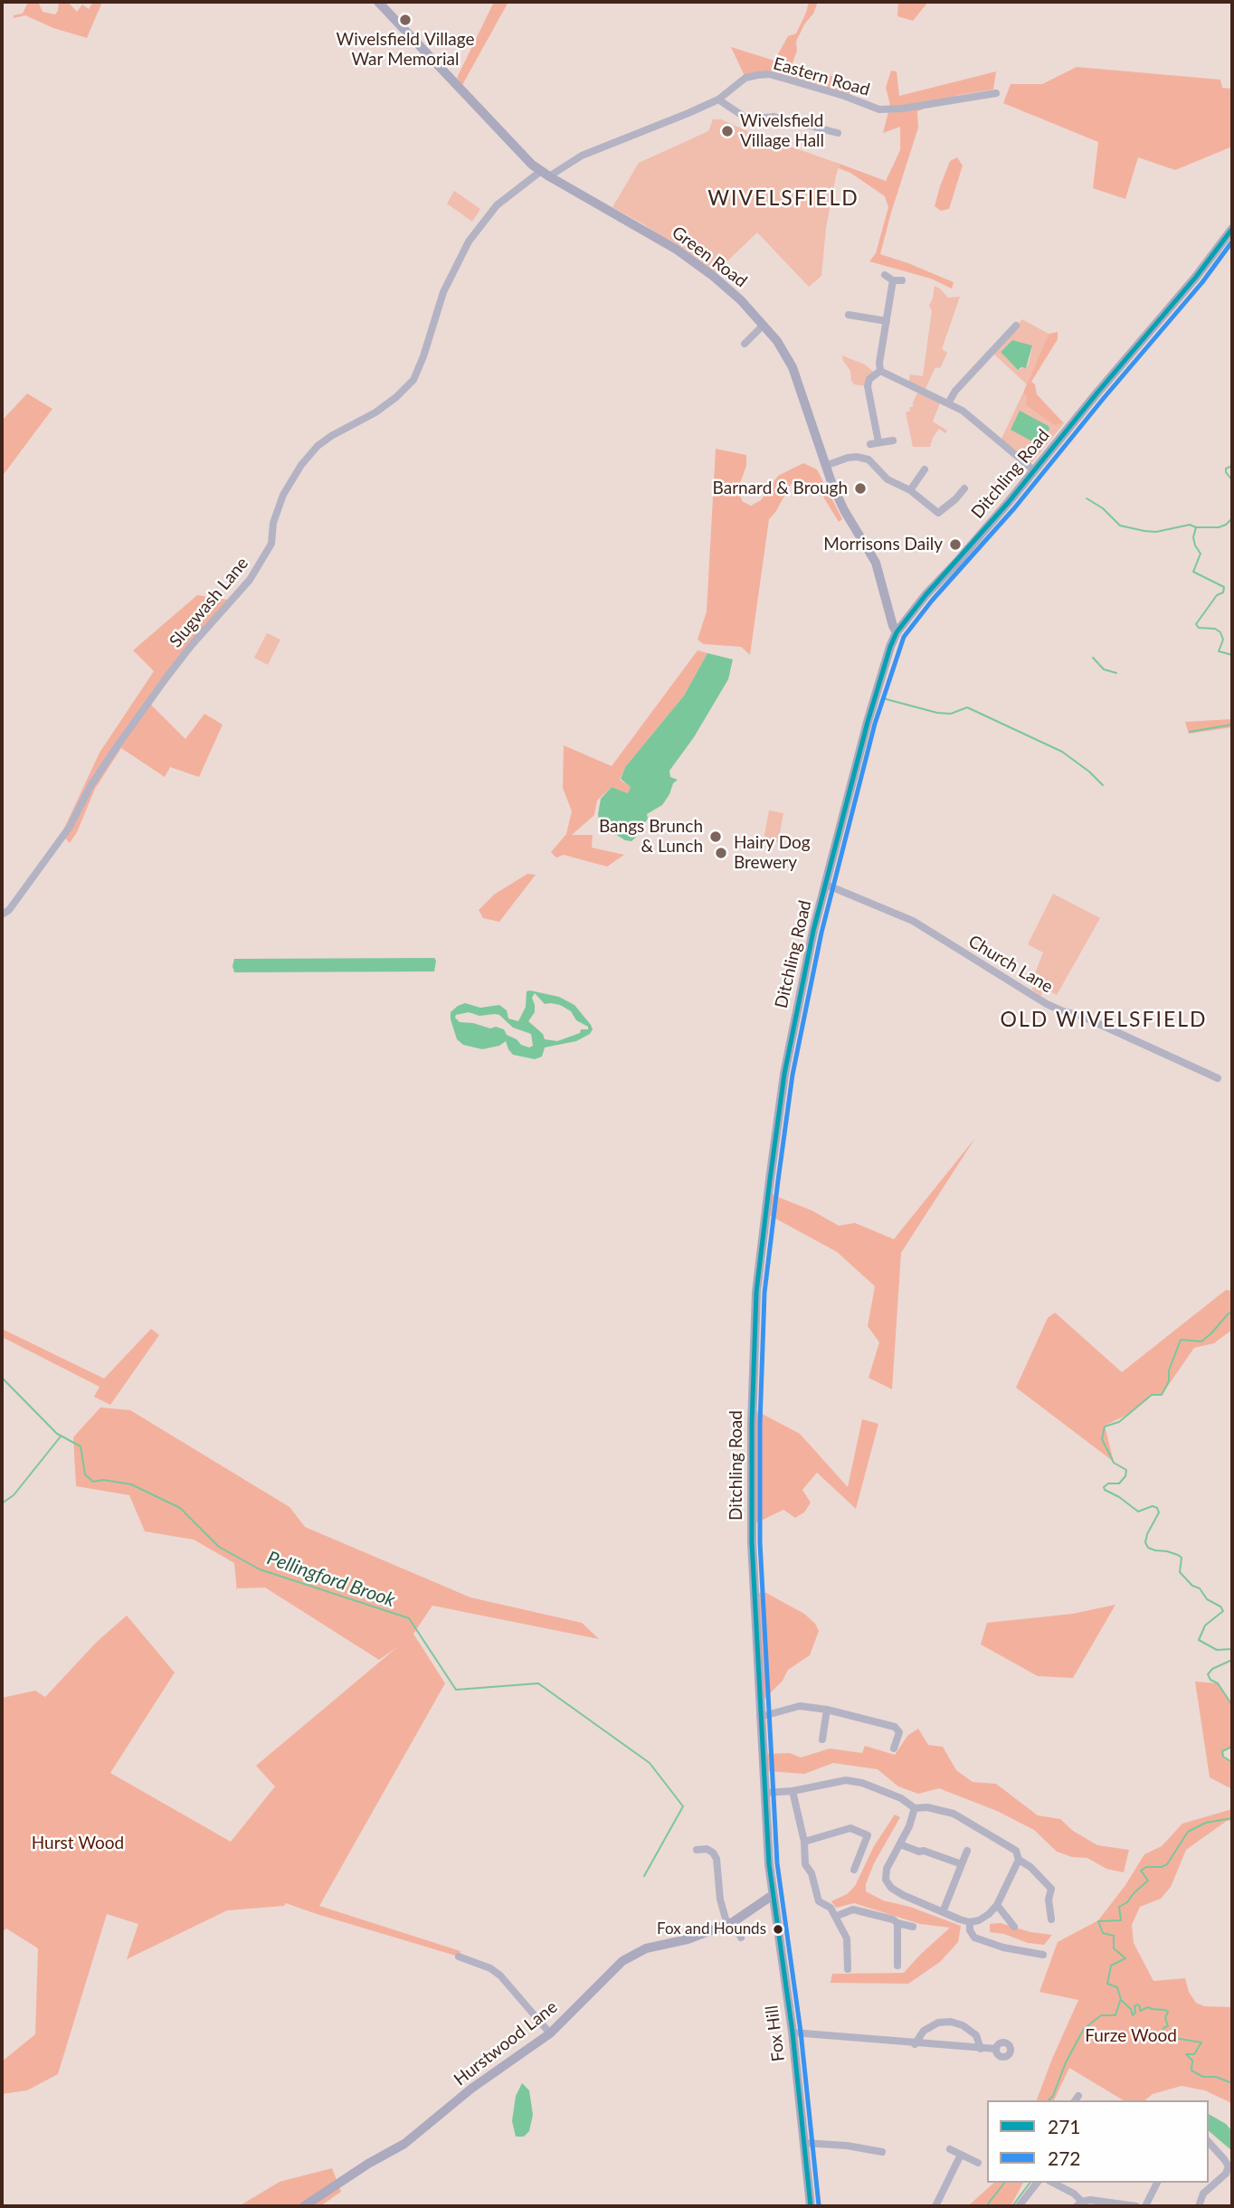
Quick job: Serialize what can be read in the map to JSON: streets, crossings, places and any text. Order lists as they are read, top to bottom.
{
  "streets": {
    "main road": [
      "Green Road",
      "Ditchling Road",
      "Fox Hill",
      "Hurstwood Lane"
    ],
    "street": ["Eastern Road", "Slugwash Lane", "Church Lane"]
  },
  "crossings": [
    ["Eastern Road", "Green Road"],
    ["Eastern Road", "Slugwash Lane"],
    ["Green Road", "Ditchling Road"],
    ["Green Road", "Slugwash Lane"],
    ["Ditchling Road", "Church Lane"],
    ["Ditchling Road", "Fox Hill"],
    ["Fox Hill", "Hurstwood Lane"]
  ],
  "districts": ["WIVELSFIELD", "OLD WIVELSFIELD"],
  "water": ["Pellingford Brook"],
  "parks": ["Hurst Wood", "Furze Wood"],
  "places": [
    "Wivelsfield Village War Memorial",
    "Wivelsfield Village Hall",
    "Barnard & Brough",
    "Morrisons Daily",
    "Bangs Brunch & Lunch",
    "Hairy Dog Brewery",
    "Fox and Hounds"
  ],
  "lines": ["transit line 271", "transit line 272"],
  "legend": ["271", "272"]
}
